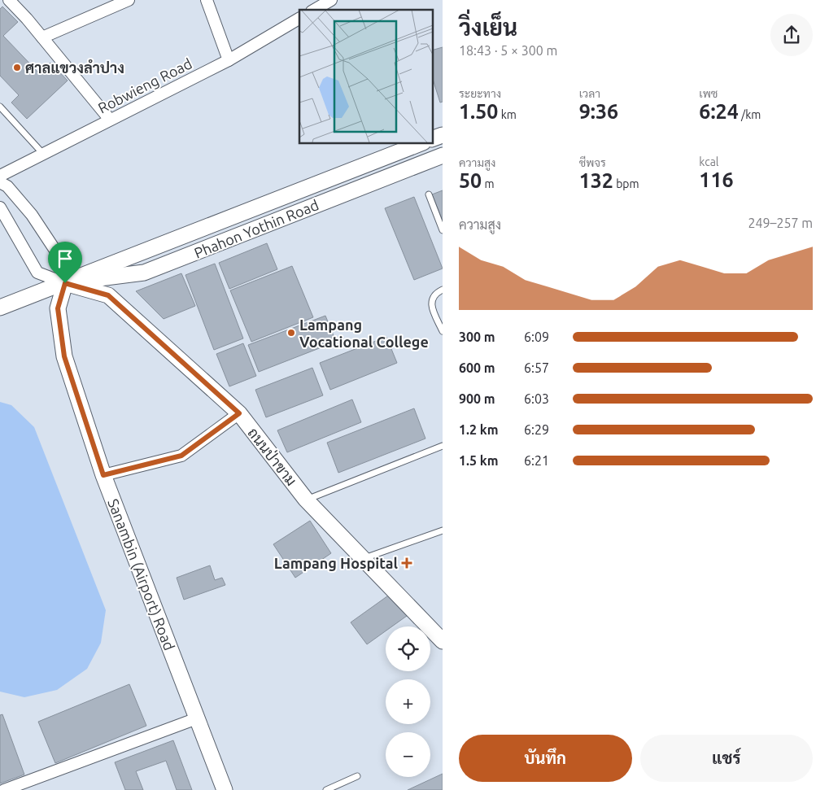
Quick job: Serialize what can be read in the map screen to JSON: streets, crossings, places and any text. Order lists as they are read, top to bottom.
{
  "streets": {
    "street": [
      "Robwieng Road",
      "Phahon Yothin Road",
      "ถนนป่าขาม",
      "Sanambin (Airport) Road"
    ]
  },
  "crossings": [
    ["Phahon Yothin Road", "ถนนป่าขาม"],
    ["Phahon Yothin Road", "Sanambin (Airport) Road"],
    ["ถนนป่าขาม", "Sanambin (Airport) Road"]
  ],
  "places": {
    "other": ["ศาลแขวงลำปาง", "Lampang Vocational College"],
    "health": ["Lampang Hospital"]
  },
  "page": {
    "heading": ["วิ่งเย็น", "18:43 · 5 × 300 m"],
    "stats": [
      ["ระยะทาง", "1.50 km"],
      ["เวลา", "9:36"],
      ["เพซ", "6:24 /km"],
      ["ความสูง", "50 m"],
      ["ชีพจร", "132 bpm"],
      ["kcal", "116"]
    ],
    "chart": ["ความสูง", "249–257 m"],
    "list": [
      {
        "name": "300 m",
        "note": "6:09"
      },
      {
        "name": "600 m",
        "note": "6:57"
      },
      {
        "name": "900 m",
        "note": "6:03"
      },
      {
        "name": "1.2 km",
        "note": "6:29"
      },
      {
        "name": "1.5 km",
        "note": "6:21"
      }
    ],
    "map_buttons": ["+", "−"],
    "buttons": ["บันทึก", "แชร์"]
  }
}
